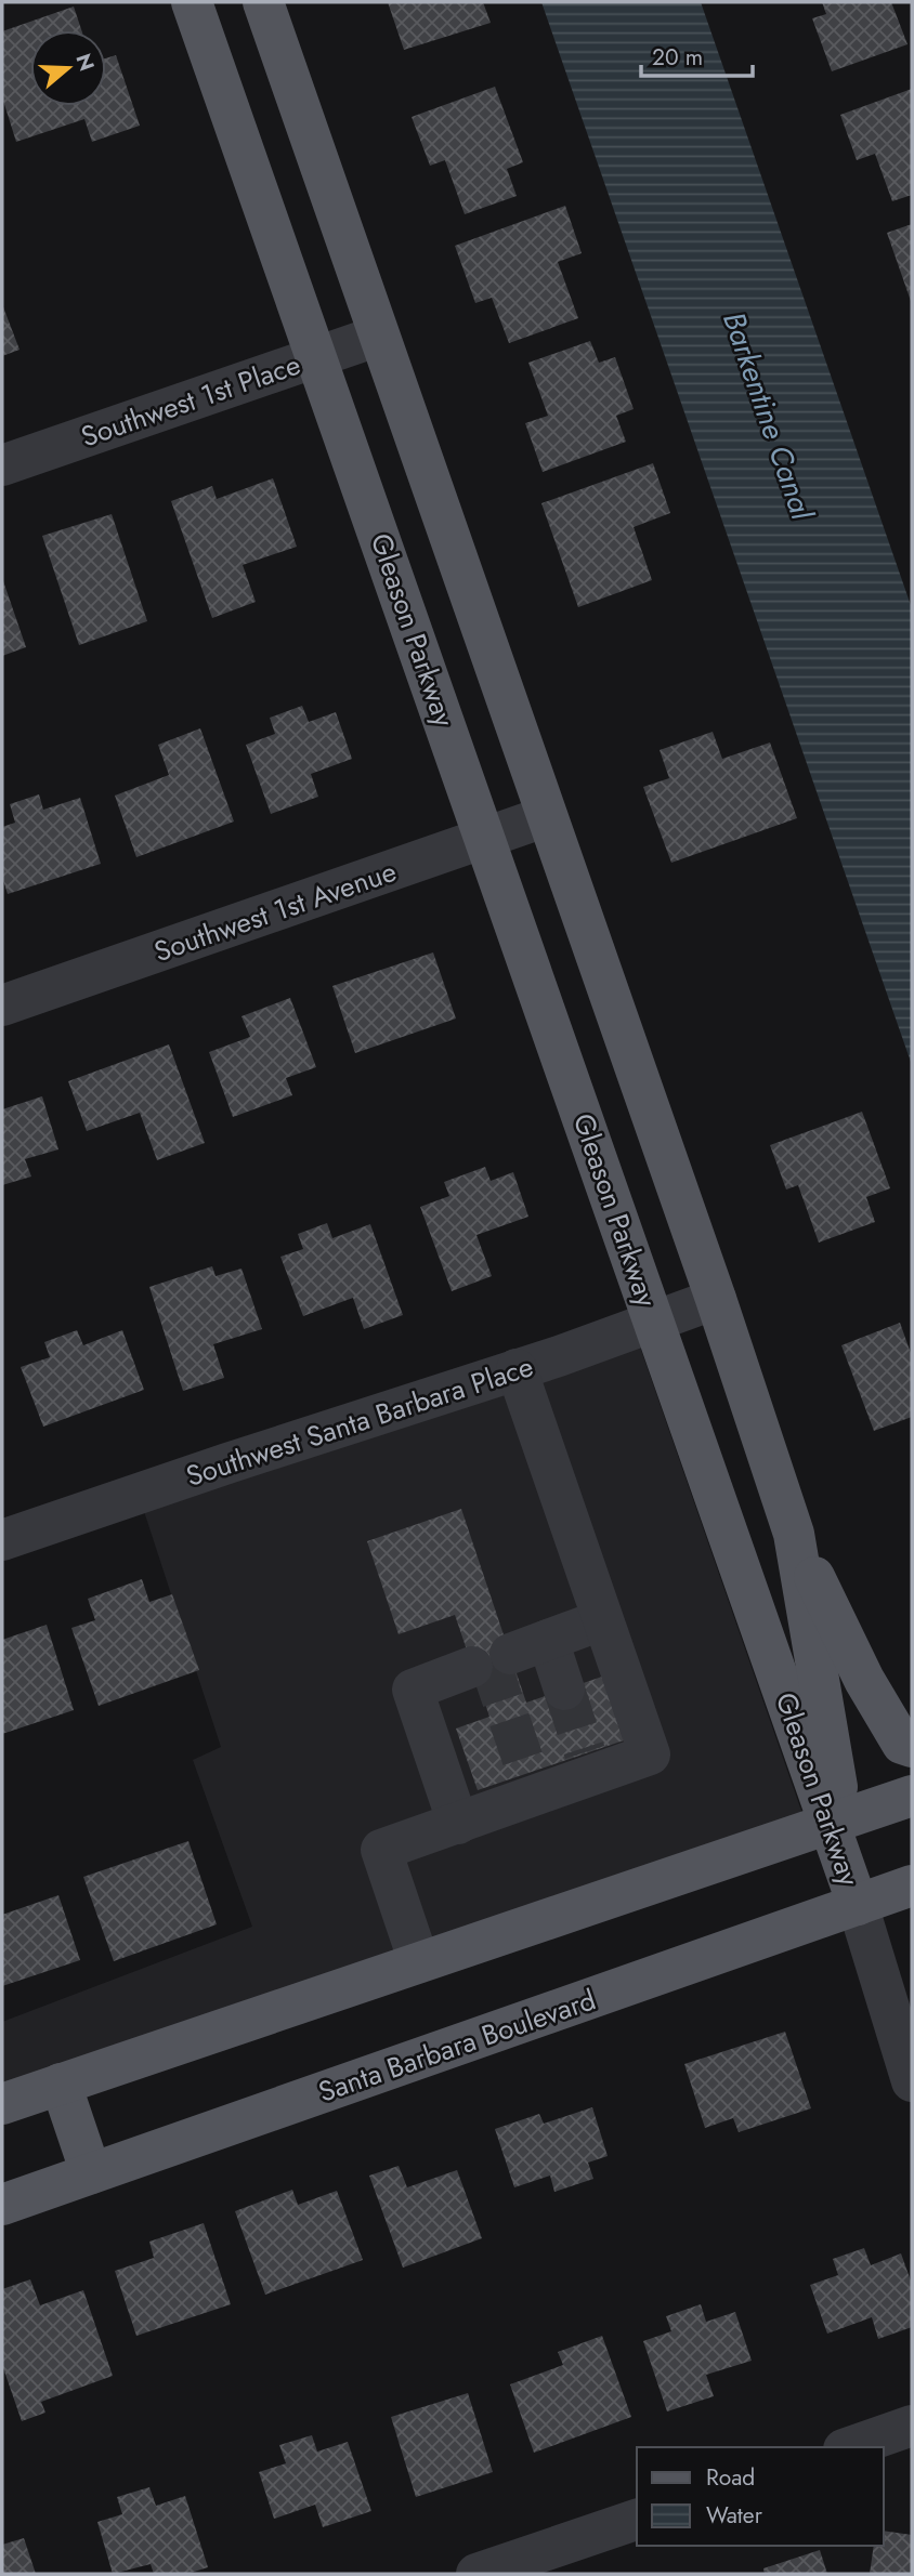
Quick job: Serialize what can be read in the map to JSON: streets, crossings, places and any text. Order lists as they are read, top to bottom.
{
  "streets": {
    "main road": ["Gleason Parkway", "Santa Barbara Boulevard"],
    "street": ["Southwest 1st Place", "Southwest 1st Avenue", "Southwest Santa Barbara Place"]
  },
  "crossings": [
    ["Southwest 1st Place", "Gleason Parkway"],
    ["Gleason Parkway", "Southwest 1st Avenue"],
    ["Gleason Parkway", "Southwest Santa Barbara Place"],
    ["Gleason Parkway", "Santa Barbara Boulevard"]
  ],
  "water": ["Barkentine Canal"],
  "legend": ["Road", "Water"],
  "scale_bar": "20 m",
  "north": "right"
}
